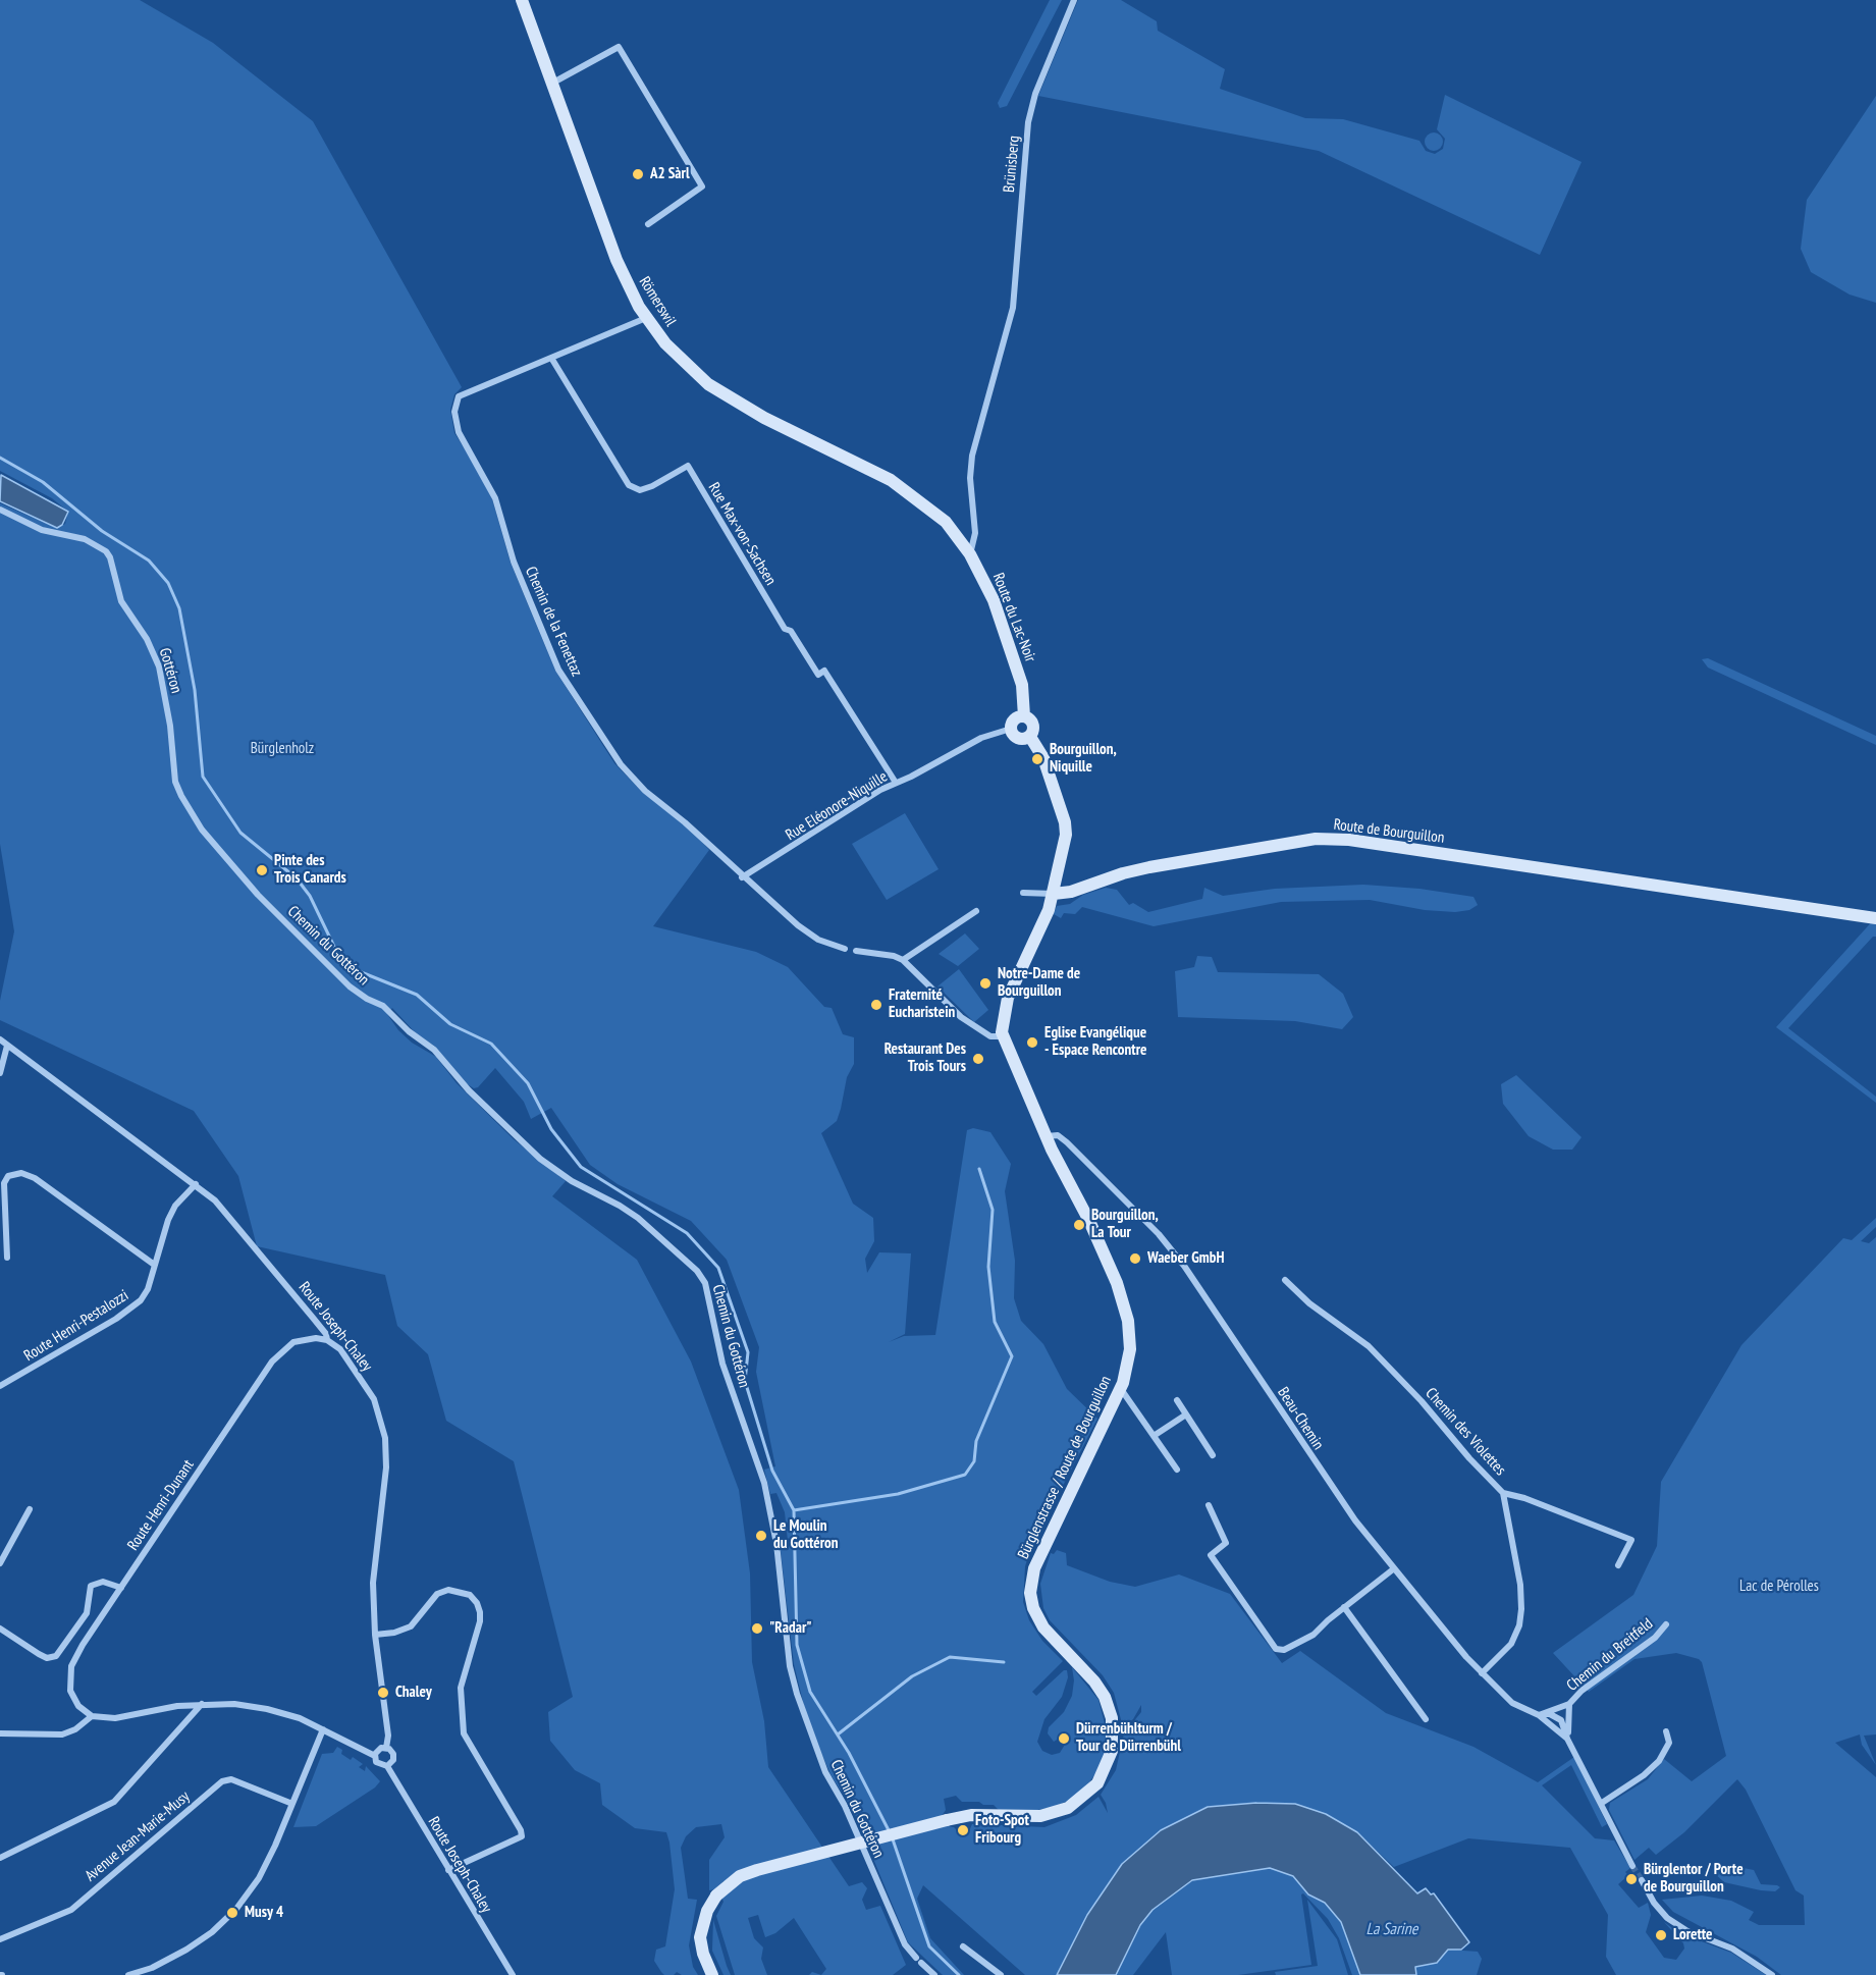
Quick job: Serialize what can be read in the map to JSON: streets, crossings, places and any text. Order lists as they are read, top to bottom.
{
  "streets": {
    "main road": [
      "Römerswil",
      "Route du Lac-Noir",
      "Route de Bourguillon",
      "Bürglenstrasse / Route de Bourguillon"
    ],
    "street": [
      "Brünisberg",
      "Rue Max-von-Sachsen",
      "Chemin de la Fenettaz",
      "Gottéron",
      "Rue Eléonore-Niquille",
      "Chemin du Gottéron",
      "Route Henri-Pestalozzi",
      "Route Joseph-Chaley",
      "Beau-Chemin",
      "Chemin des Violettes",
      "Route Henri-Dunant",
      "Chemin du Breitfeld",
      "Avenue Jean-Marie-Musy"
    ]
  },
  "crossings": [
    ["Brünisberg", "Route du Lac-Noir"],
    ["Römerswil", "Route du Lac-Noir"],
    ["Römerswil", "Chemin de la Fenettaz"],
    ["Rue Max-von-Sachsen", "Chemin de la Fenettaz"],
    ["Rue Max-von-Sachsen", "Rue Eléonore-Niquille"],
    ["Route du Lac-Noir", "Rue Eléonore-Niquille"],
    ["Route du Lac-Noir", "Route de Bourguillon"],
    ["Chemin de la Fenettaz", "Rue Eléonore-Niquille"],
    ["Gottéron", "Chemin du Gottéron"],
    ["Route Henri-Pestalozzi", "Route Joseph-Chaley"],
    ["Route Joseph-Chaley", "Route Henri-Dunant"],
    ["Beau-Chemin", "Bürglenstrasse / Route de Bourguillon"]
  ],
  "water": ["La Sarine"],
  "parks": ["Bürglenholz", "Lac de Pérolles"],
  "places": [
    "A2 Sàrl",
    "Bourguillon, Niquille",
    "Pinte des Trois Canards",
    "Notre-Dame de Bourguillon",
    "Fraternité Eucharistein",
    "Eglise Evangélique - Espace Rencontre",
    "Restaurant Des Trois Tours",
    "Bourguillon, La Tour",
    "Waeber GmbH",
    "Le Moulin du Gottéron",
    "\"Radar\"",
    "Chaley",
    "Dürrenbühlturm / Tour de Dürrenbühl",
    "Foto-Spot Fribourg",
    "Bürglentor / Porte de Bourguillon",
    "Musy 4",
    "Lorette"
  ]
}
